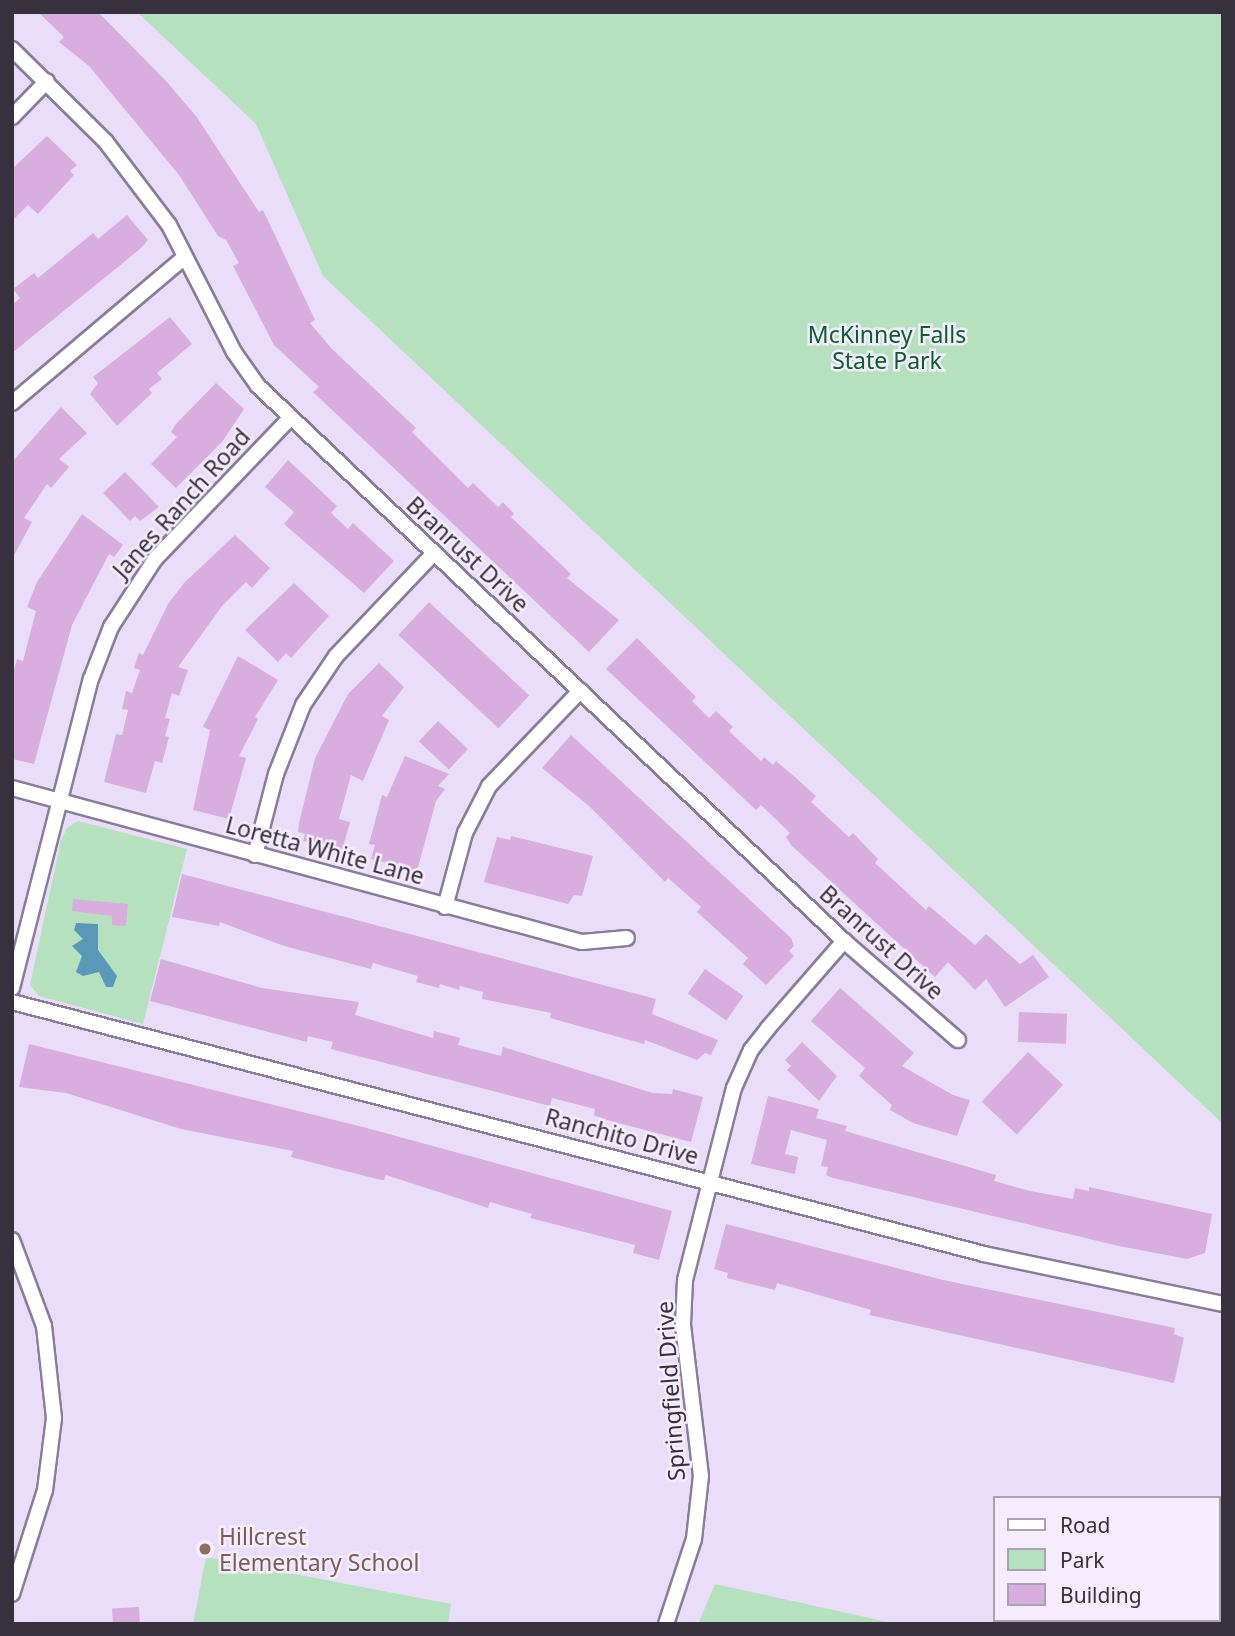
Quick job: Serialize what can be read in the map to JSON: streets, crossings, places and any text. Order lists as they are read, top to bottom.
{
  "streets": {
    "street": [
      "Janes Ranch Road",
      "Branrust Drive",
      "Loretta White Lane",
      "Ranchito Drive",
      "Springfield Drive"
    ]
  },
  "crossings": [
    ["Janes Ranch Road", "Branrust Drive"],
    ["Janes Ranch Road", "Loretta White Lane"],
    ["Branrust Drive", "Springfield Drive"],
    ["Ranchito Drive", "Springfield Drive"]
  ],
  "parks": ["McKinney Falls State Park"],
  "places": ["Hillcrest Elementary School"],
  "legend": ["Road", "Park", "Building"]
}
